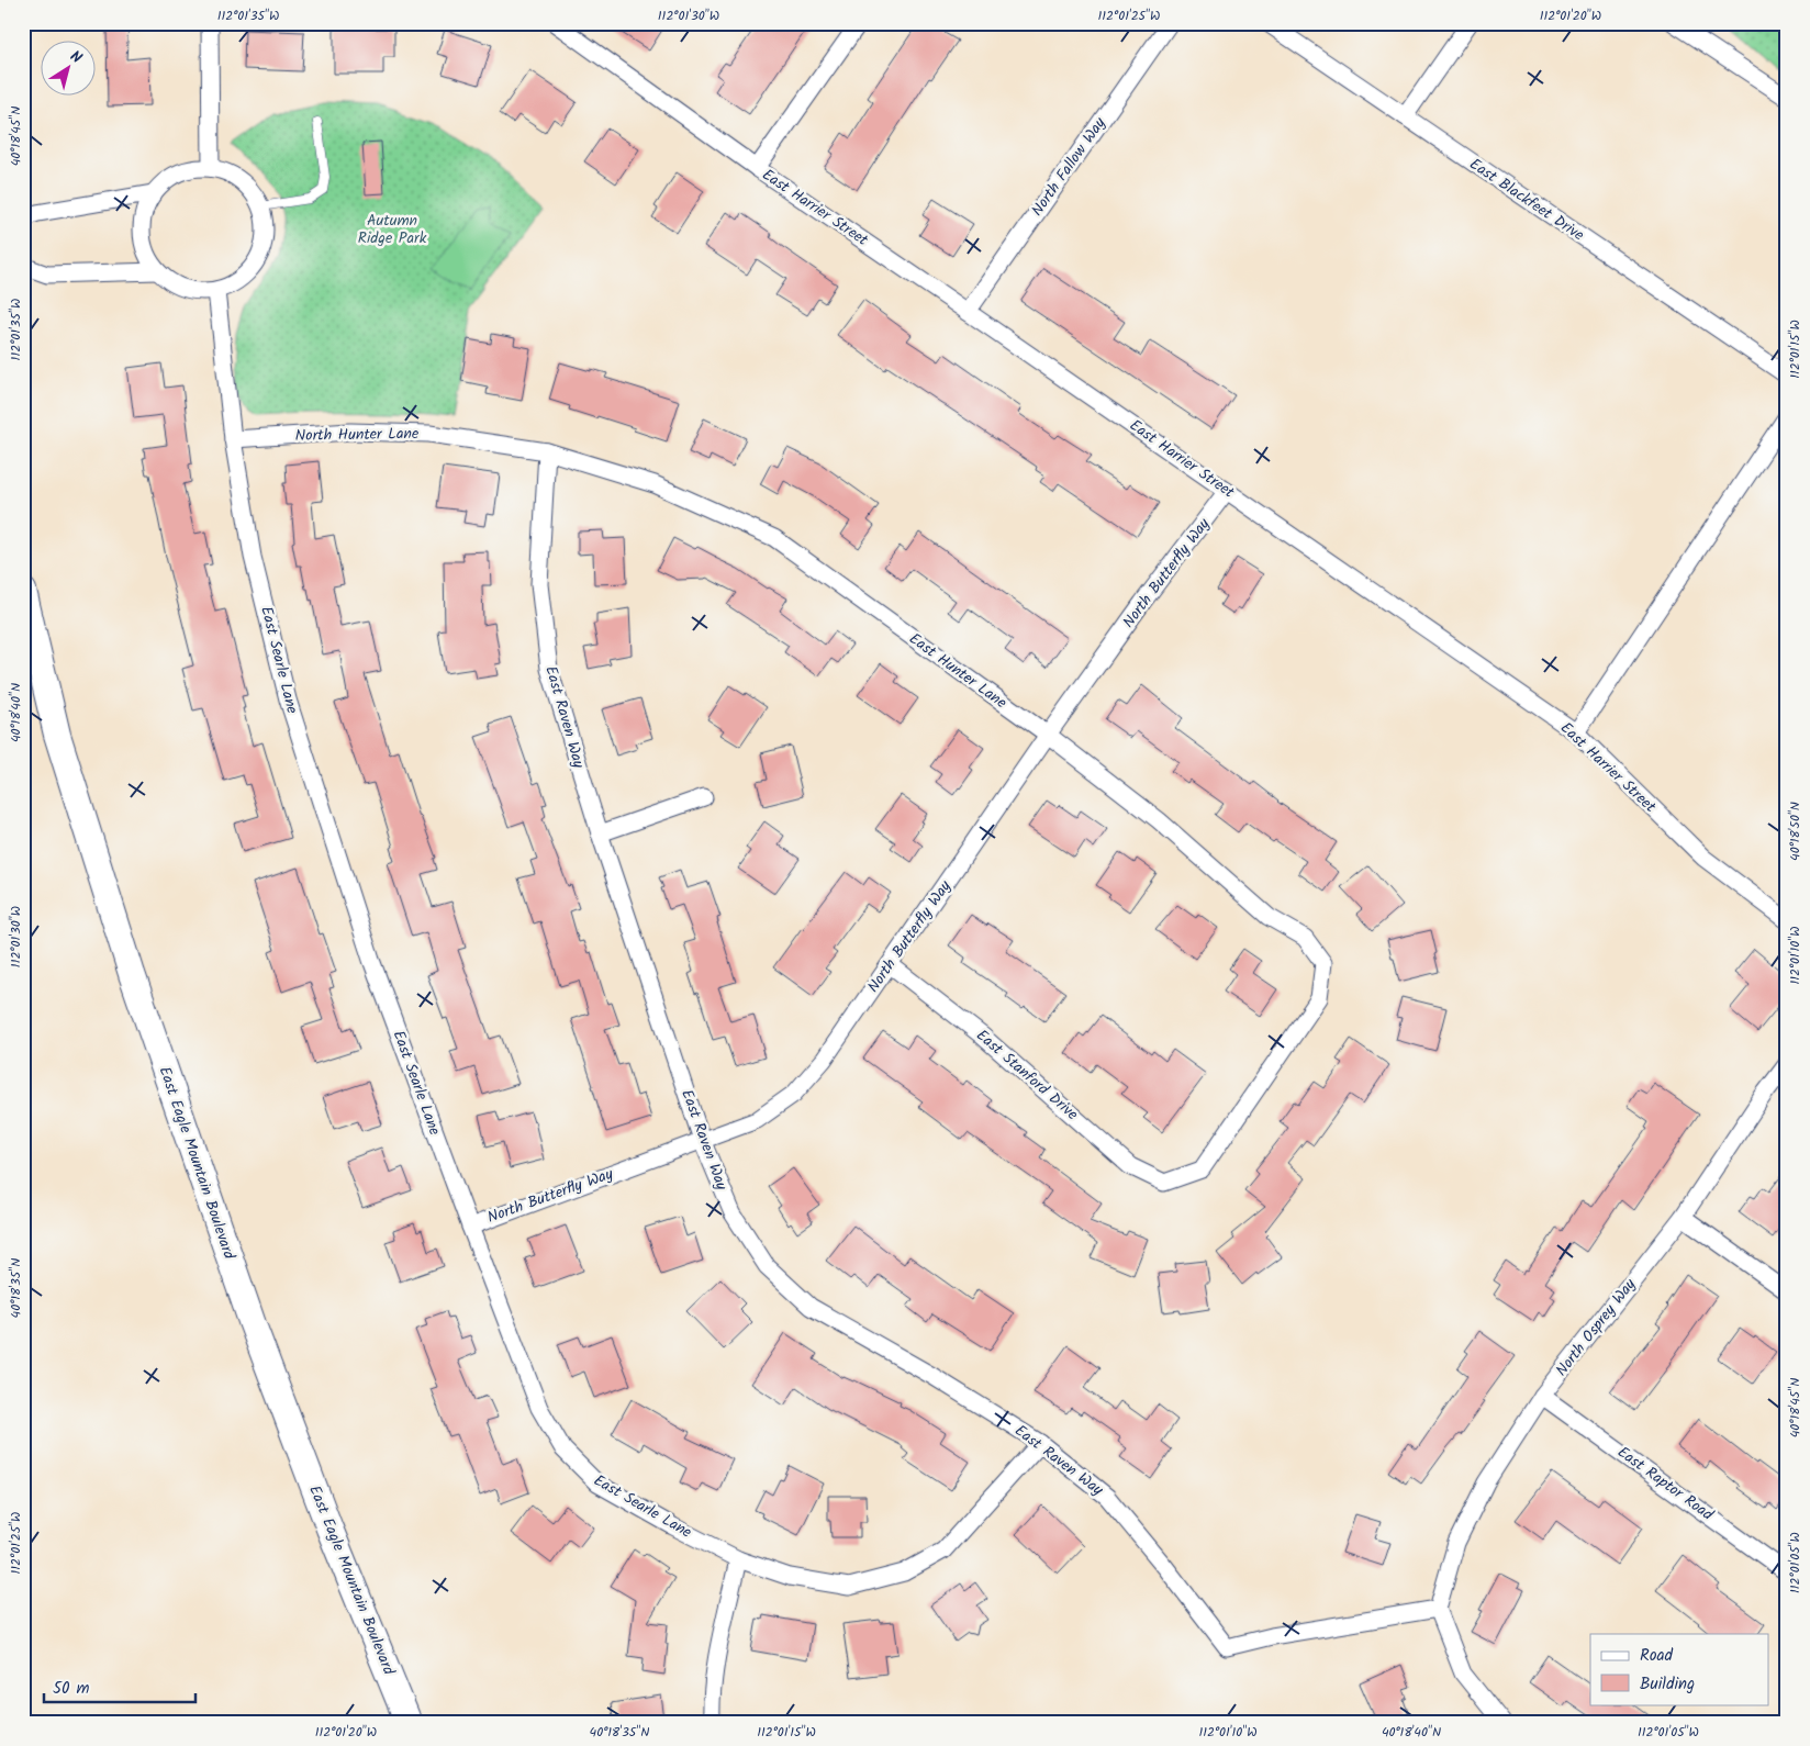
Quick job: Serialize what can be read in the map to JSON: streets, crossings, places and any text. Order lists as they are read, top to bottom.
{
  "streets": {
    "main road": ["East Eagle Mountain Boulevard"],
    "street": [
      "North Fallow Way",
      "East Blackfeet Drive",
      "East Harrier Street",
      "North Hunter Lane",
      "North Butterfly Way",
      "East Searle Lane",
      "East Hunter Lane",
      "East Raven Way",
      "East Stanford Drive",
      "North Osprey Way",
      "East Raptor Road"
    ]
  },
  "crossings": [
    ["North Fallow Way", "East Harrier Street"],
    ["East Harrier Street", "North Butterfly Way"],
    ["North Hunter Lane", "East Searle Lane"],
    ["North Hunter Lane", "East Hunter Lane"],
    ["North Hunter Lane", "East Raven Way"],
    ["North Butterfly Way", "East Searle Lane"],
    ["North Butterfly Way", "East Hunter Lane"],
    ["North Butterfly Way", "East Raven Way"],
    ["North Butterfly Way", "East Stanford Drive"],
    ["East Searle Lane", "East Raven Way"],
    ["East Hunter Lane", "East Raven Way"],
    ["East Hunter Lane", "East Stanford Drive"],
    ["East Raven Way", "North Osprey Way"],
    ["North Osprey Way", "East Raptor Road"]
  ],
  "parks": ["Autumn Ridge Park"],
  "legend": ["Road", "Building"],
  "scale_bar": "50 m",
  "north": "top right",
  "coordinates": [
    "112°01'35\"W",
    "112°01'30\"W",
    "112°01'25\"W",
    "112°01'20\"W",
    "40°18'45\"N",
    "112°01'15\"W",
    "40°18'40\"N",
    "40°18'50\"N",
    "112°01'10\"W",
    "40°18'35\"N",
    "112°01'05\"W"
  ]
}
